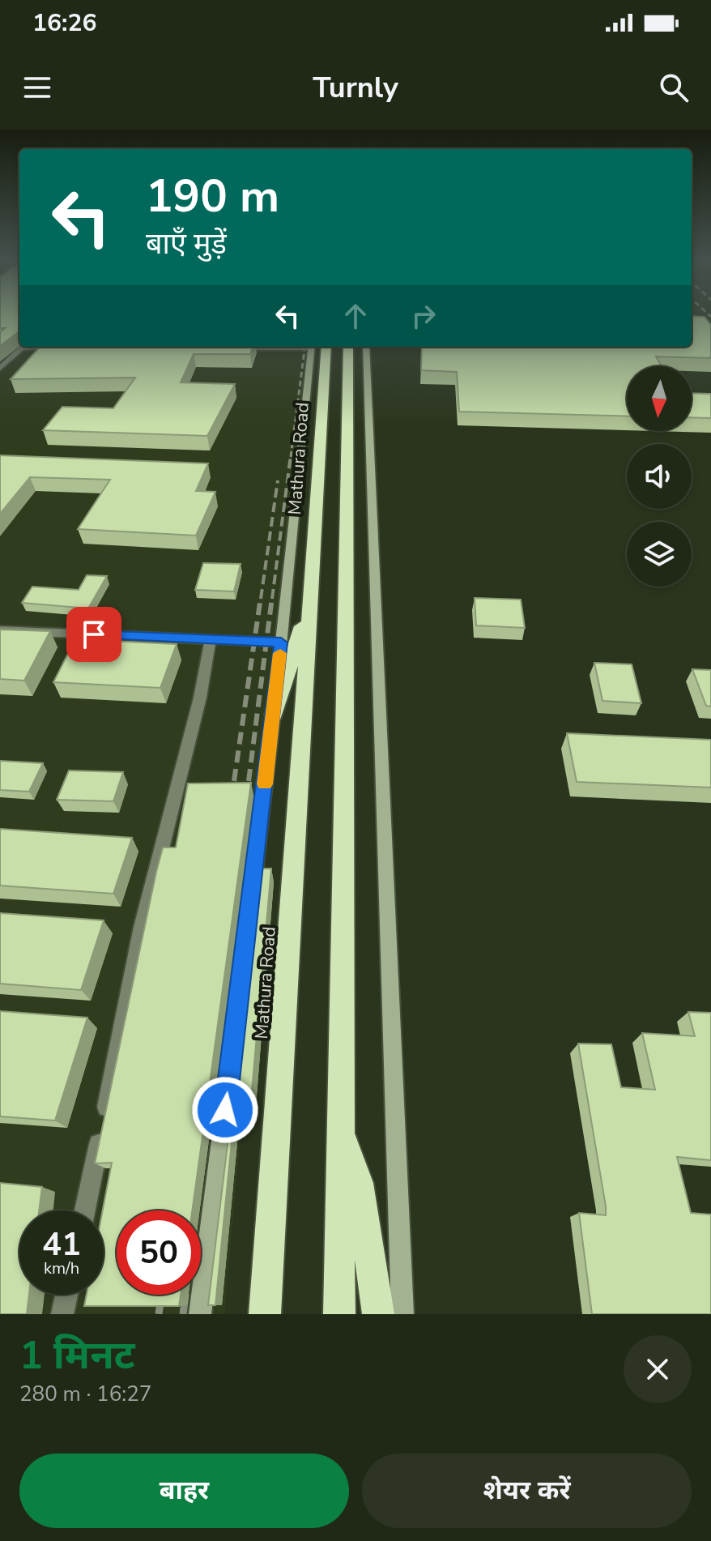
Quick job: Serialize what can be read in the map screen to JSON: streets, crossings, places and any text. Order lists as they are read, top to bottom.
{
  "streets": {
    "highway": ["Mathura Road"]
  },
  "north": "bottom",
  "page": {
    "status": "16:26",
    "header": "Turnly",
    "turn": ["190 m", "बाएँ मुड़ें"],
    "speed": "41 km/h",
    "limit": "50",
    "heading": ["1 मिनट", "280 m · 16:27"],
    "buttons": ["बाहर", "शेयर करें"]
  }
}
